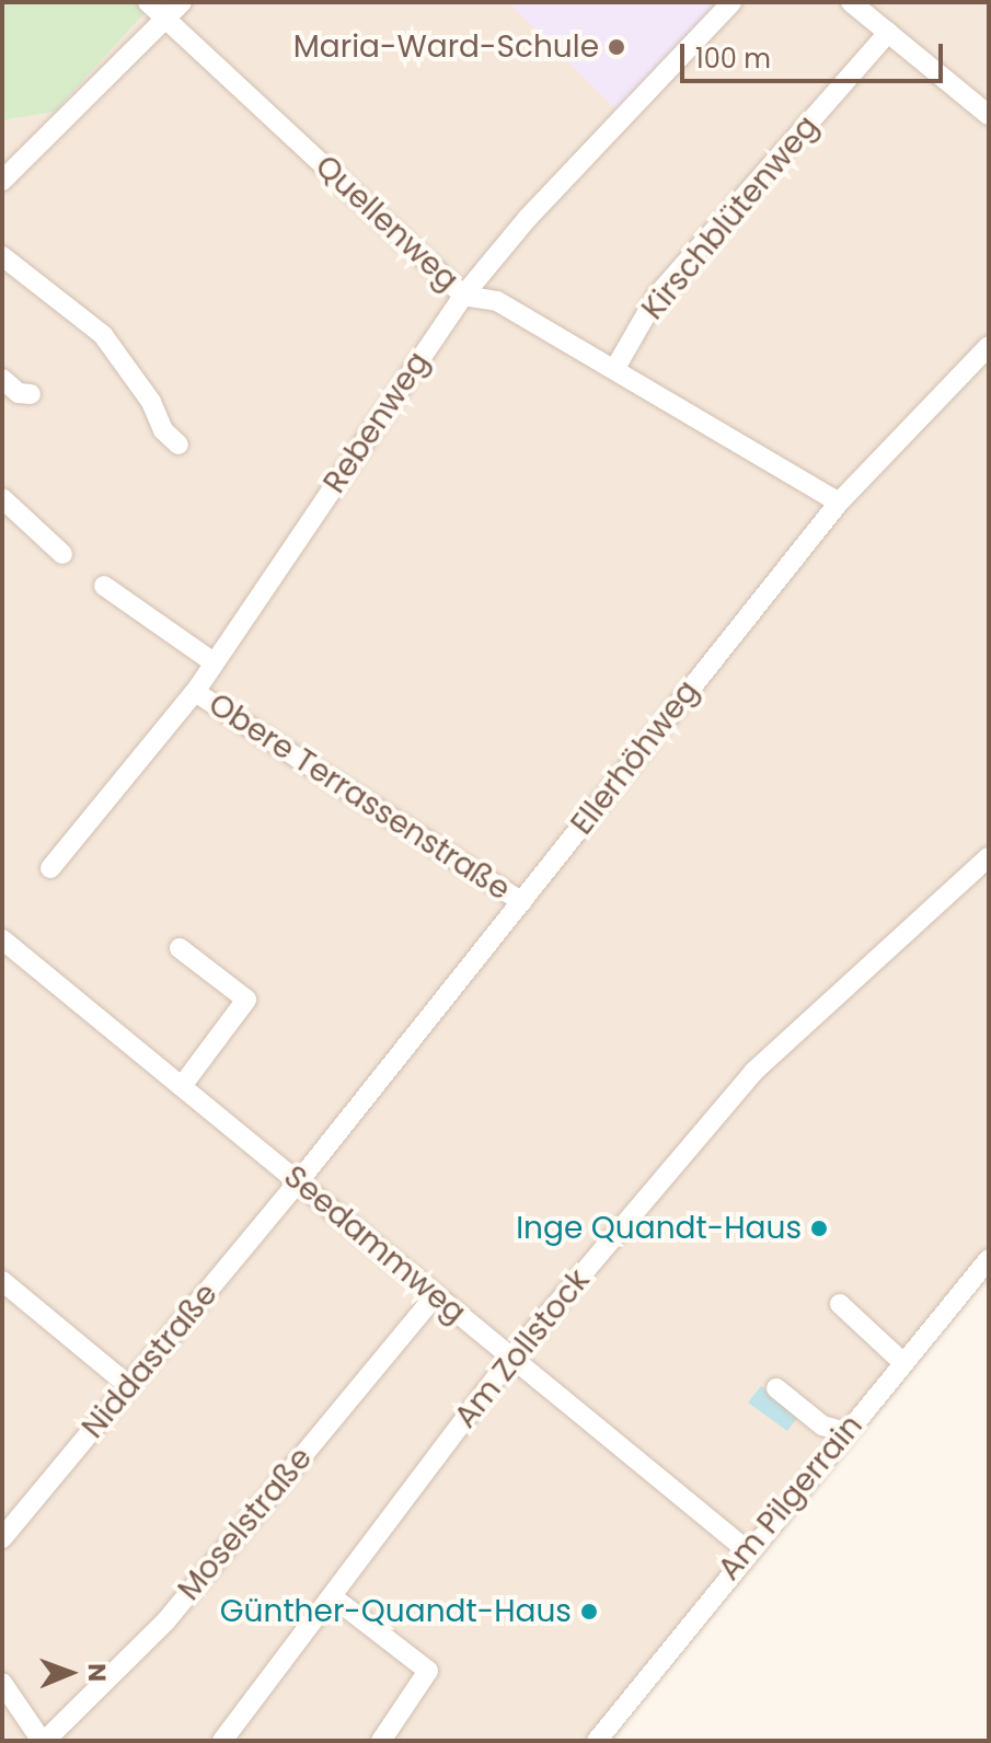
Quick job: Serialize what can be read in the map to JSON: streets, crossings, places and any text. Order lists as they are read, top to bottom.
{
  "streets": {
    "street": [
      "Kirschblütenweg",
      "Quellenweg",
      "Rebenweg",
      "Ellerhöhweg",
      "Obere Terrassenstraße",
      "Seedammweg",
      "Am Zollstock",
      "Niddastraße",
      "Am Pilgerrain",
      "Moselstraße"
    ]
  },
  "crossings": [
    ["Kirschblütenweg", "Quellenweg"],
    ["Quellenweg", "Rebenweg"],
    ["Quellenweg", "Ellerhöhweg"],
    ["Rebenweg", "Obere Terrassenstraße"],
    ["Ellerhöhweg", "Obere Terrassenstraße"],
    ["Ellerhöhweg", "Seedammweg"],
    ["Ellerhöhweg", "Niddastraße"],
    ["Seedammweg", "Am Zollstock"],
    ["Seedammweg", "Niddastraße"],
    ["Seedammweg", "Am Pilgerrain"],
    ["Seedammweg", "Moselstraße"]
  ],
  "places": ["Maria-Ward-Schule", "Inge Quandt-Haus", "Günther-Quandt-Haus"],
  "scale_bar": "100 m",
  "north": "right"
}
